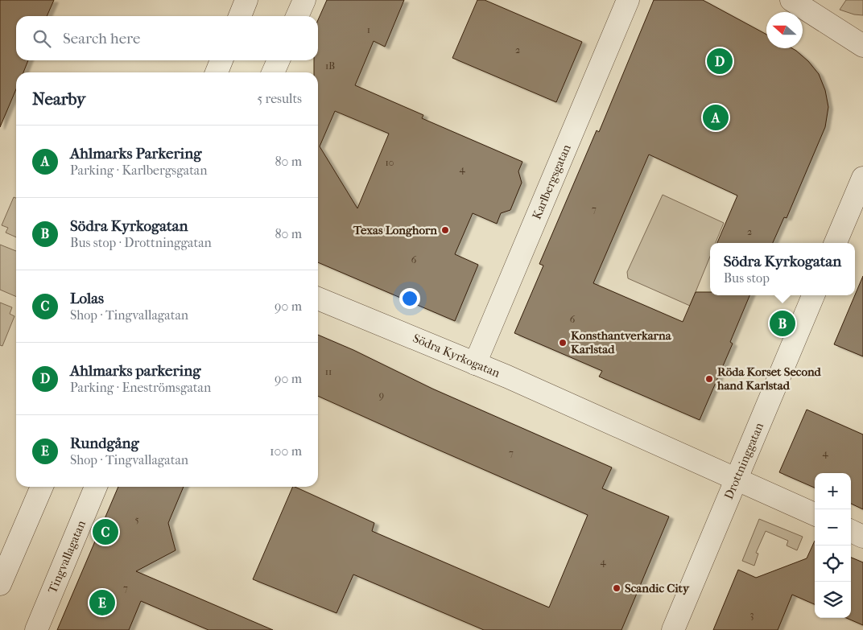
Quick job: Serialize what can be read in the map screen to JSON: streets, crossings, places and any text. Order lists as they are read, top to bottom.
{
  "streets": {
    "street": [
      "Karlbergsgatan",
      "Södra Kyrkogatan",
      "Drottninggatan",
      "Tingvallagatan"
    ]
  },
  "crossings": [
    ["Karlbergsgatan", "Södra Kyrkogatan"],
    ["Södra Kyrkogatan", "Drottninggatan"]
  ],
  "places": [
    "Texas Longhorn",
    "Konsthantverkarna Karlstad",
    "Röda Korset Second hand Karlstad",
    "Scandic City"
  ],
  "house_numbers": [
    "1",
    "2",
    "1B",
    "10",
    "4",
    "7",
    "2",
    "6",
    "6",
    "11",
    "9",
    "7",
    "4",
    "5",
    "4",
    "7",
    "3"
  ],
  "north": "left",
  "page": {
    "search": "Search here",
    "pins": [
      "D",
      "A",
      "B",
      "C",
      "E"
    ],
    "heading": ["Nearby", "5 results"],
    "list": [
      {
        "mark": "A",
        "name": "Ahlmarks Parkering",
        "note": "Parking · Karlbergsgatan",
        "value": "80 m"
      },
      {
        "mark": "B",
        "name": "Södra Kyrkogatan",
        "note": "Bus stop · Drottninggatan",
        "value": "80 m"
      },
      {
        "mark": "C",
        "name": "Lolas",
        "note": "Shop · Tingvallagatan",
        "value": "90 m"
      },
      {
        "mark": "D",
        "name": "Ahlmarks parkering",
        "note": "Parking · Eneströmsgatan",
        "value": "90 m"
      },
      {
        "mark": "E",
        "name": "Rundgång",
        "note": "Shop · Tingvallagatan",
        "value": "100 m"
      }
    ],
    "popup": ["Södra Kyrkogatan", "Bus stop"],
    "map_buttons": ["+", "−"]
  }
}
